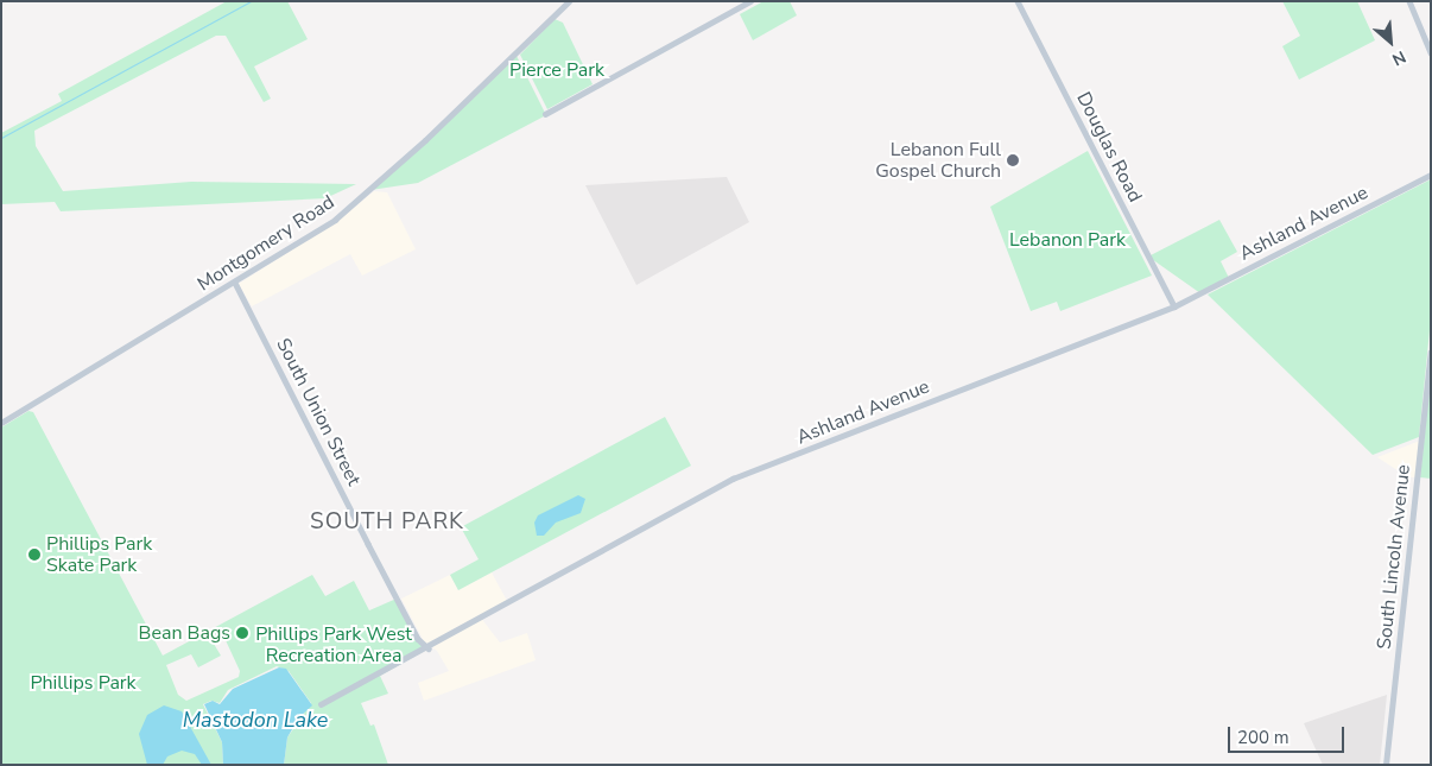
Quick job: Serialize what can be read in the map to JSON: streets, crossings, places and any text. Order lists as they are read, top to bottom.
{
  "streets": {
    "street": [
      "Douglas Road",
      "Ashland Avenue",
      "Montgomery Road",
      "South Union Street",
      "South Lincoln Avenue"
    ]
  },
  "crossings": [
    ["Douglas Road", "Ashland Avenue"],
    ["Ashland Avenue", "South Union Street"],
    ["Montgomery Road", "South Union Street"]
  ],
  "districts": ["SOUTH PARK"],
  "water": ["Mastodon Lake"],
  "parks": [
    "Pierce Park",
    "Lebanon Park",
    "Phillips Park West Recreation Area",
    "Phillips Park"
  ],
  "places": ["Lebanon Full Gospel Church", "Phillips Park Skate Park", "Bean Bags"],
  "scale_bar": "200 m",
  "north": "bottom right"
}
